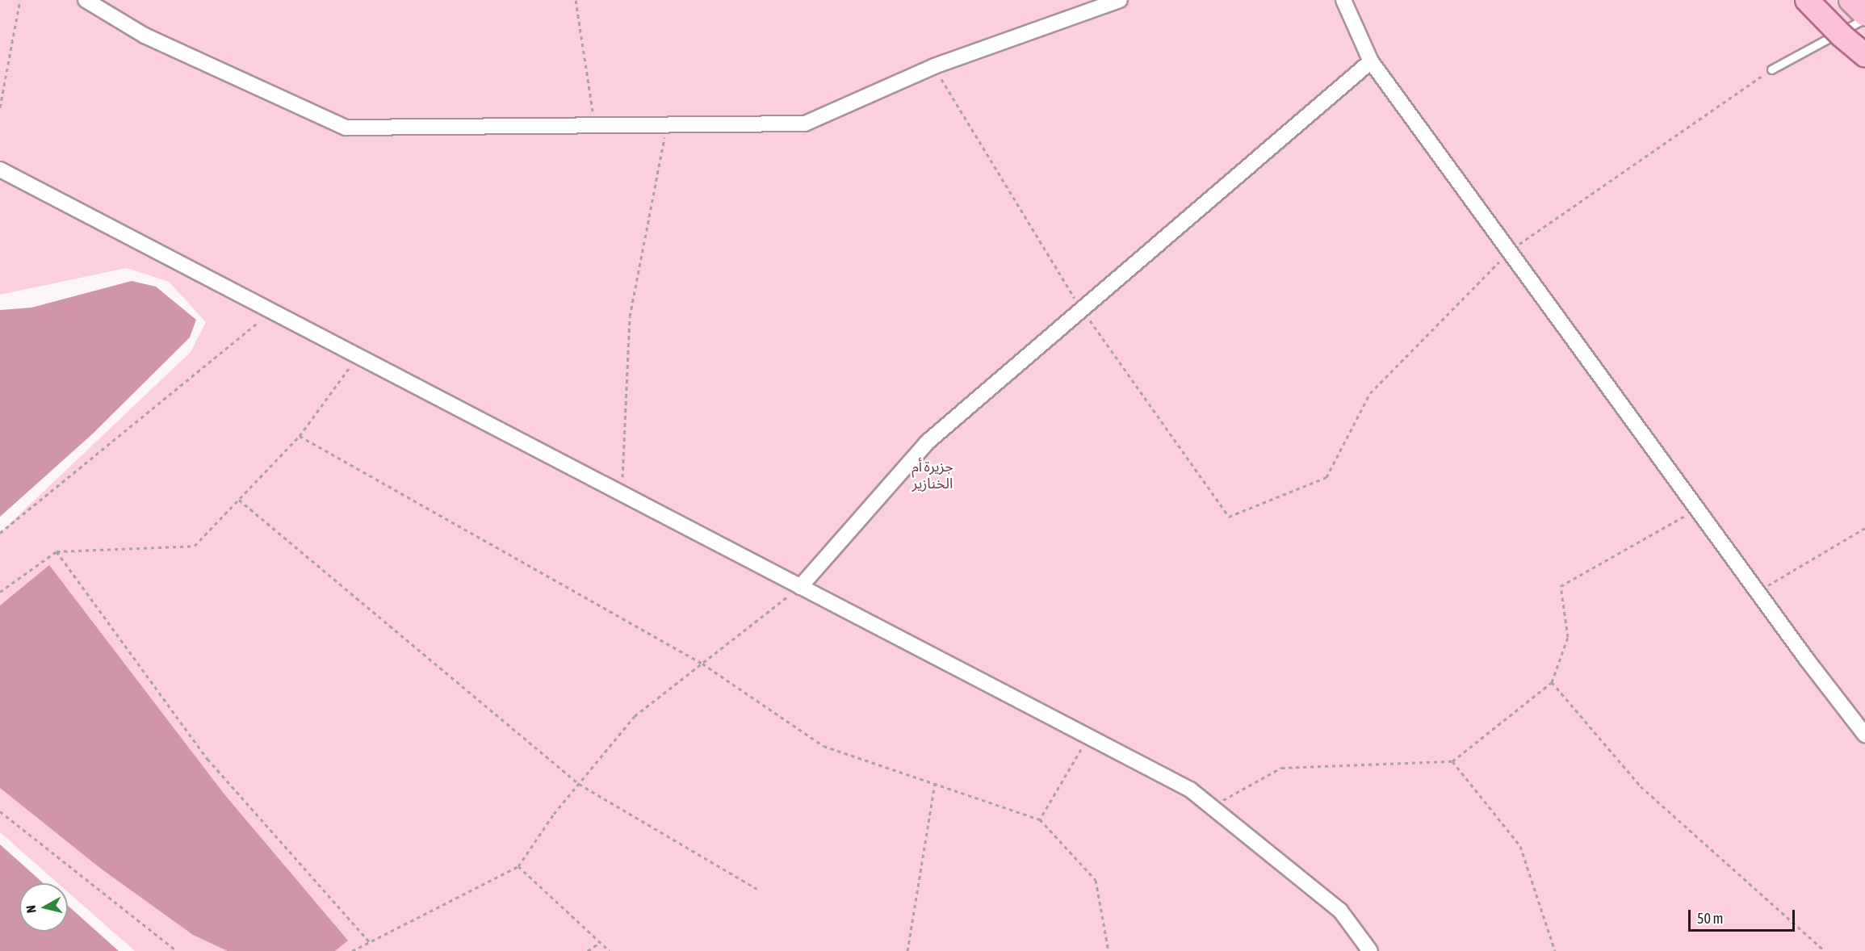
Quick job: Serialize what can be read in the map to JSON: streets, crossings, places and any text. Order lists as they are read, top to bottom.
{
  "parks": ["جزيرة أم الخنازير"],
  "scale_bar": "50 m",
  "north": "left"
}
